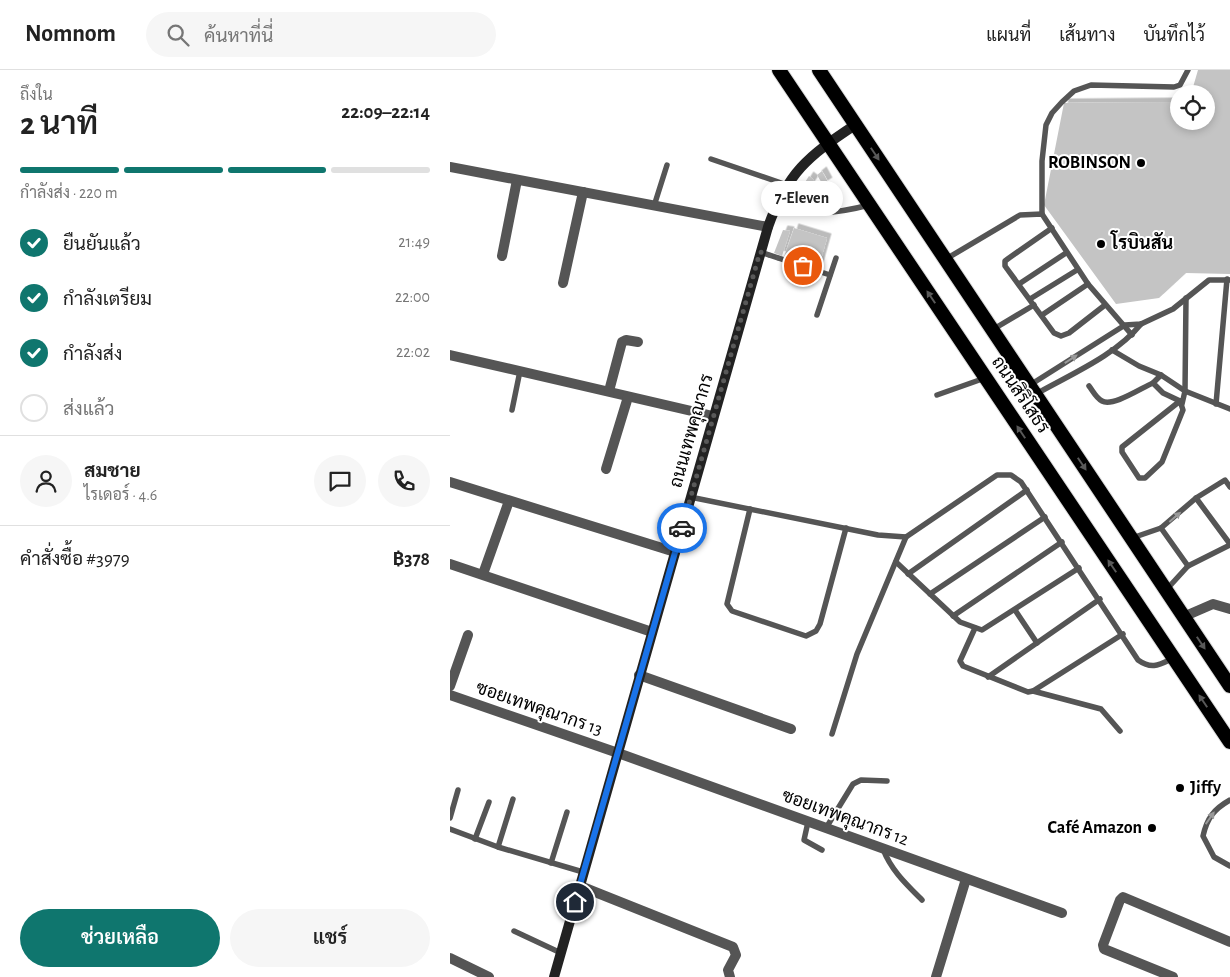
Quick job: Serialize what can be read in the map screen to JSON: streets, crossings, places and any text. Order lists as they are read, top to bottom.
{
  "streets": {
    "highway": ["ถนนสิริโสธร"],
    "main road": ["ถนนเทพคุณากร"],
    "street": ["ซอยเทพคุณากร 13", "ซอยเทพคุณากร 12"]
  },
  "crossings": [
    ["ถนนสิริโสธร", "ถนนเทพคุณากร"],
    ["ถนนเทพคุณากร", "ซอยเทพคุณากร 13"],
    ["ถนนเทพคุณากร", "ซอยเทพคุณากร 12"],
    ["ซอยเทพคุณากร 13", "ซอยเทพคุณากร 12"]
  ],
  "places": [
    "ROBINSON",
    "โรบินสัน",
    "7-Eleven",
    "Jiffy",
    "Café Amazon"
  ],
  "page": {
    "header": "Nomnom",
    "search": "ค้นหาที่นี่",
    "nav": ["แผนที่", "เส้นทาง", "บันทึกไว้"],
    "heading": ["2 นาที", "ถึงใน", "22:09–22:14"],
    "panel": [
      "สมชาย",
      "ไรเดอร์ · 4.6",
      "คำสั่งซื้อ #3979",
      "฿378"
    ],
    "bar": "กำลังส่ง · 220 m",
    "bubble": "7-Eleven",
    "list": [
      ["ยืนยันแล้ว", "21:49"],
      ["กำลังเตรียม", "22:00"],
      ["กำลังส่ง", "22:02"],
      "ส่งแล้ว"
    ],
    "buttons": ["ช่วยเหลือ", "แชร์"]
  }
}
